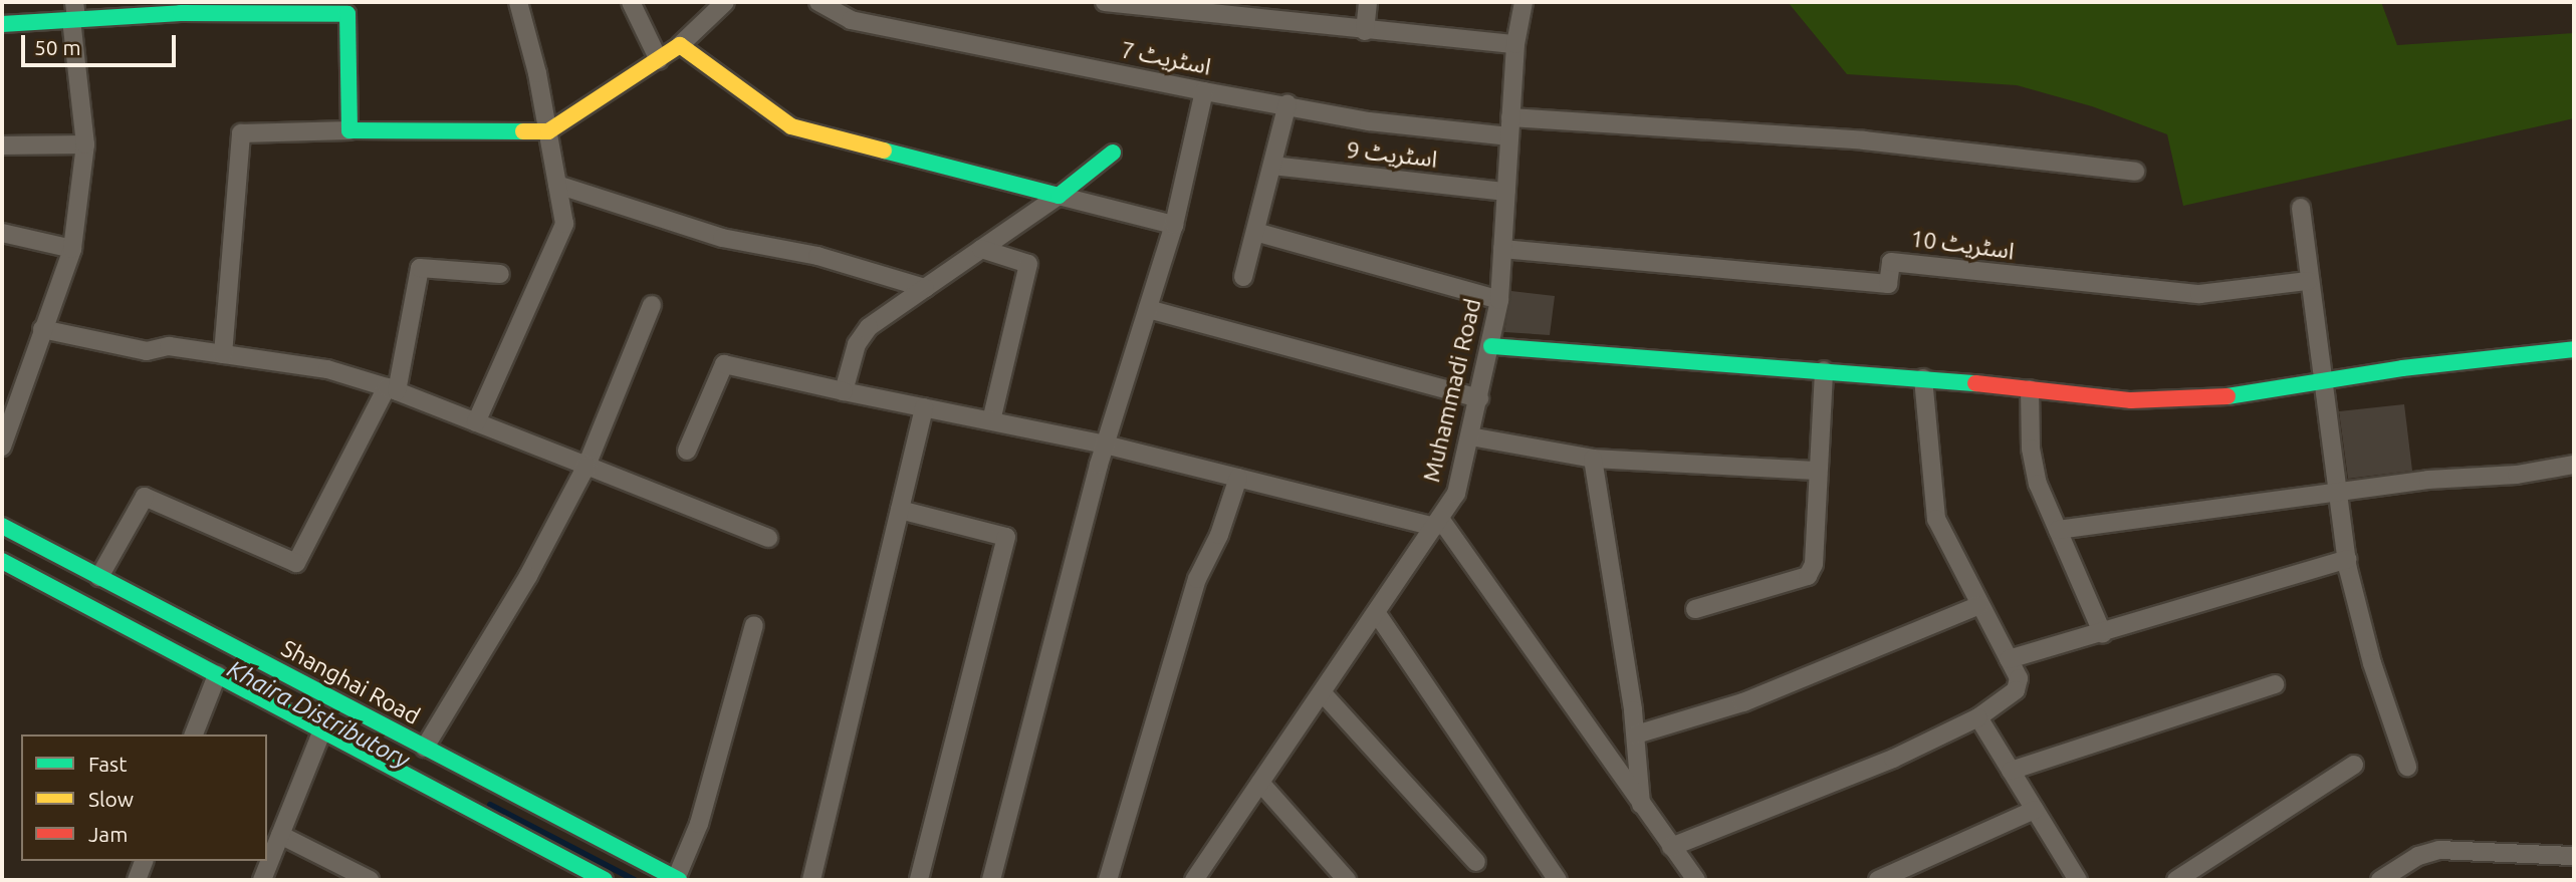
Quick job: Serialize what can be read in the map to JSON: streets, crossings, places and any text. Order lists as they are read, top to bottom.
{
  "streets": {
    "street": [
      "اسٹریٹ 7",
      "اسٹریٹ 9",
      "اسٹریٹ 10",
      "Muhammadi Road",
      "Shanghai Road"
    ]
  },
  "crossings": [
    ["اسٹریٹ 7", "Muhammadi Road"],
    ["اسٹریٹ 9", "Muhammadi Road"],
    ["اسٹریٹ 10", "Muhammadi Road"]
  ],
  "water": ["Khaira Distributory"],
  "legend": ["Fast", "Slow", "Jam"],
  "scale_bar": "50 m"
}
